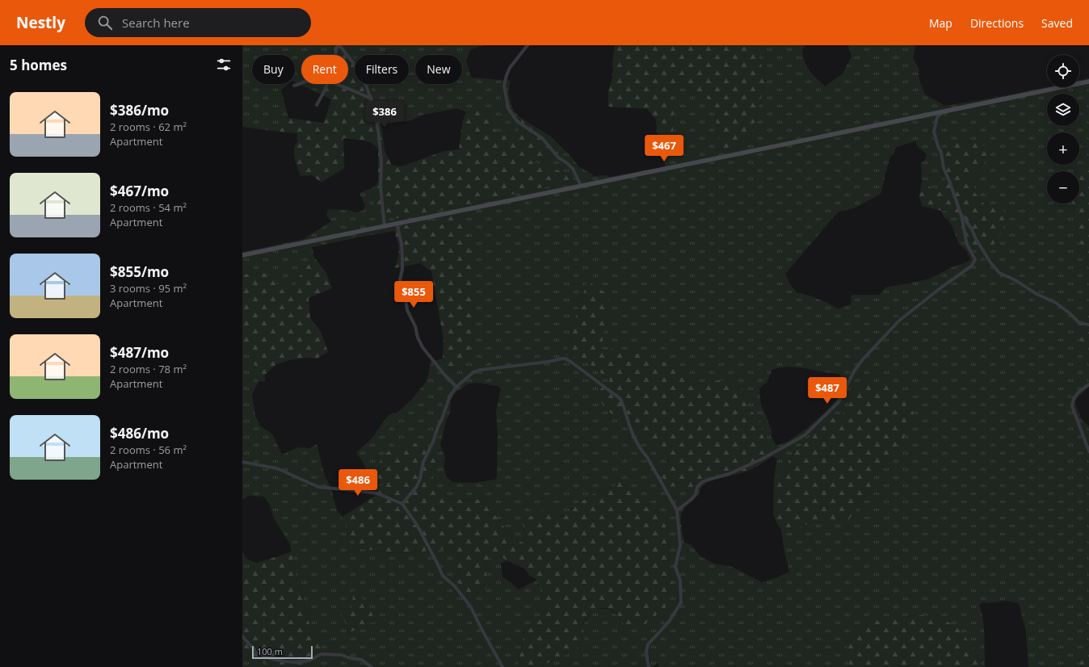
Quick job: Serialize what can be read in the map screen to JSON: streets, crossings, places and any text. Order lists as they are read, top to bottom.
{
  "scale_bar": "100 m",
  "page": {
    "header": "Nestly",
    "search": "Search here",
    "nav": ["Map", "Directions", "Saved"],
    "heading": "5 homes",
    "map_buttons": ["+", "−"],
    "chip": [
      "Buy",
      "Rent",
      "Filters",
      "New"
    ],
    "list": [
      {
        "name": "$386/mo",
        "note": "2 rooms · 62 m² · Apartment"
      },
      {
        "name": "$467/mo",
        "note": "2 rooms · 54 m² · Apartment"
      },
      {
        "name": "$855/mo",
        "note": "3 rooms · 95 m² · Apartment"
      },
      {
        "name": "$487/mo",
        "note": "2 rooms · 78 m² · Apartment"
      },
      {
        "name": "$486/mo",
        "note": "2 rooms · 56 m² · Apartment"
      }
    ],
    "price": [
      "$386",
      "$467",
      "$855",
      "$487",
      "$486"
    ],
    "scale": "100 m"
  }
}
